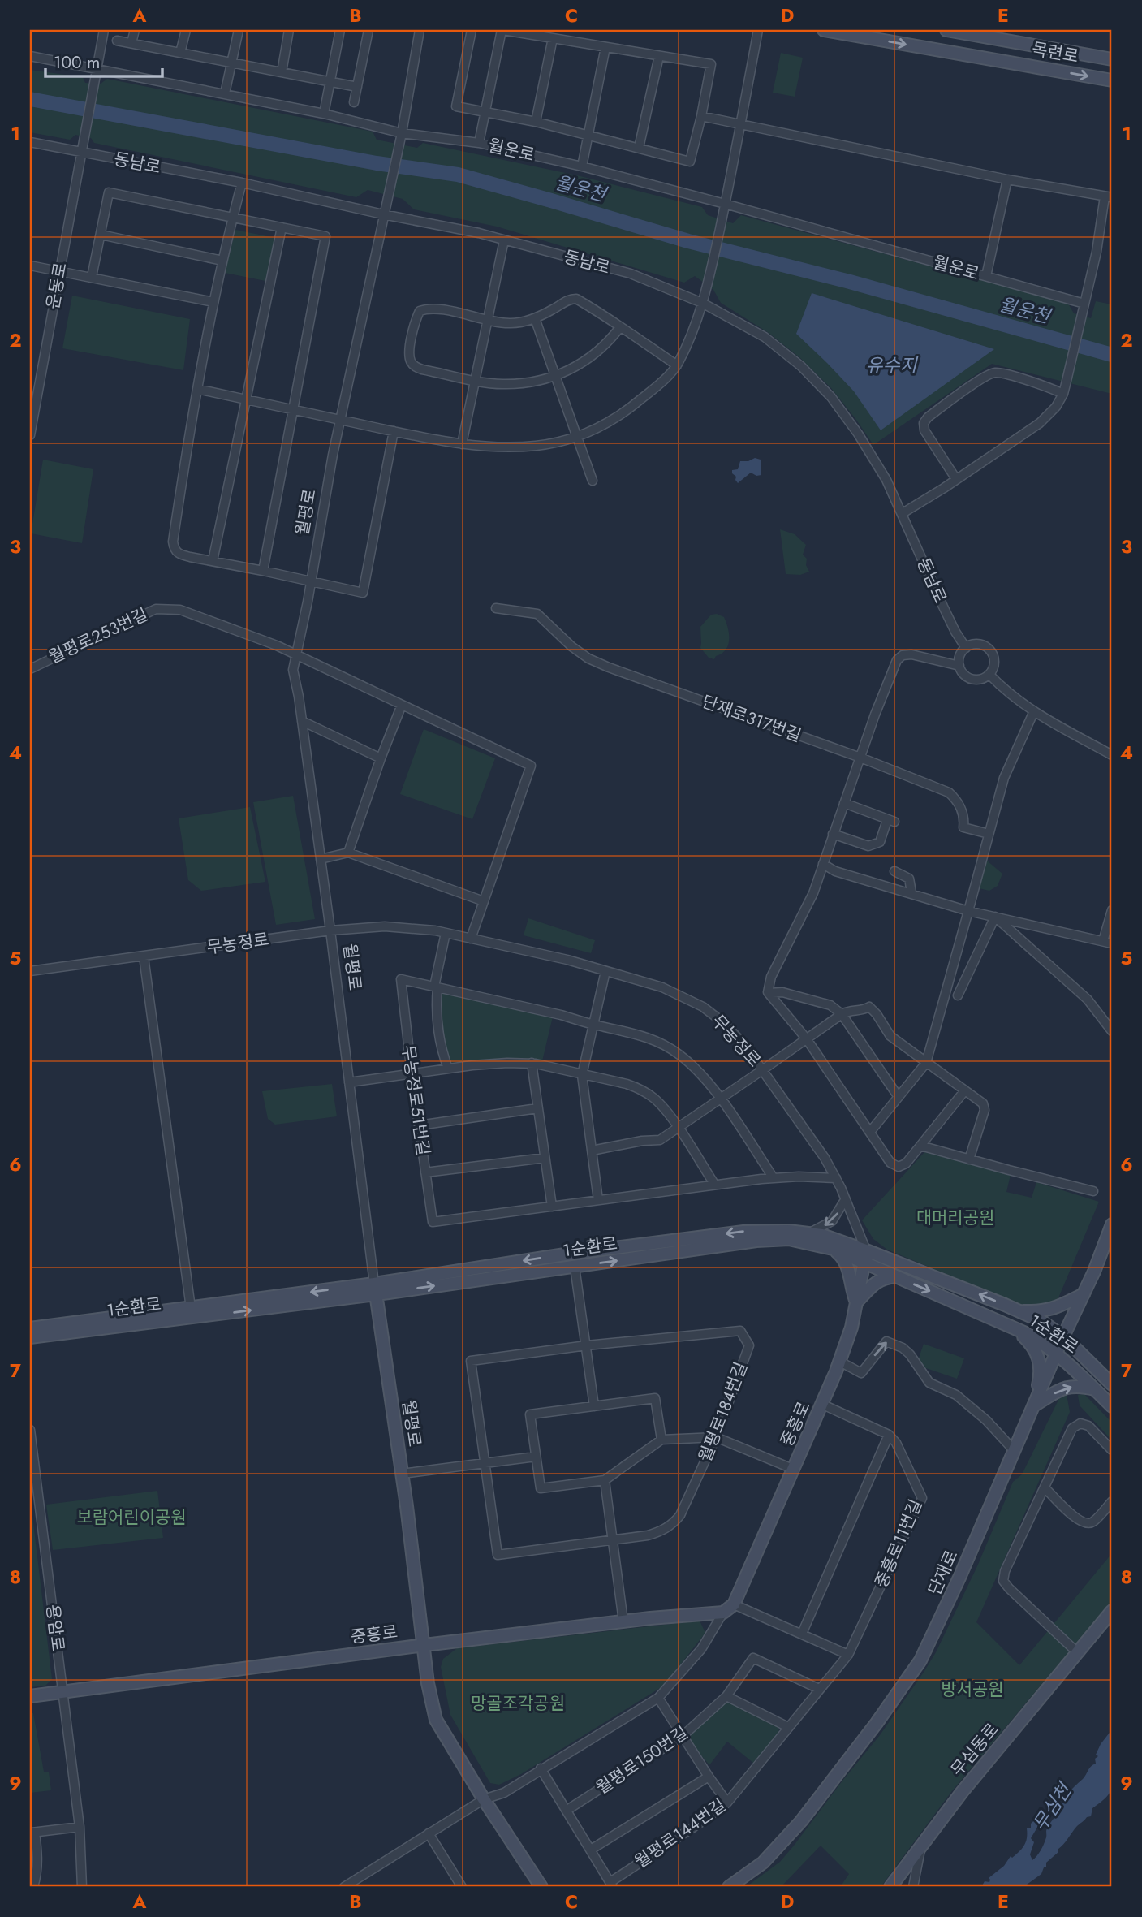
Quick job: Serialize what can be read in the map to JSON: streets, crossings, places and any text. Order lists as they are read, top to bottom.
{
  "streets": {
    "street": [
      "목련로",
      "월운로",
      "동남로",
      "운동로",
      "월평로",
      "월평로253번길",
      "단재로317번길",
      "무농정로",
      "무농정로51번길",
      "1순환로",
      "월평로184번길",
      "중흥로",
      "중흥로11번길",
      "단재로",
      "용암로",
      "무심동로",
      "월평로150번길",
      "월평로144번길"
    ]
  },
  "crossings": [
    ["월운로", "운동로"],
    ["월운로", "월평로"],
    ["동남로", "운동로"],
    ["동남로", "월평로"],
    ["월평로", "월평로253번길"],
    ["월평로", "무농정로"],
    ["월평로", "1순환로"],
    ["월평로", "중흥로"],
    ["무농정로", "1순환로"],
    ["무농정로", "중흥로"],
    ["1순환로", "중흥로"],
    ["1순환로", "단재로"],
    ["중흥로", "용암로"],
    ["중흥로11번길", "월평로144번길"],
    ["월평로150번길", "월평로144번길"]
  ],
  "water": ["월운천", "유수지", "무심천"],
  "parks": [
    "대머리공원",
    "보람어린이공원",
    "방서공원",
    "망골조각공원"
  ],
  "scale_bar": "100 m",
  "grid": {
    "columns": [
      "A",
      "B",
      "C",
      "D",
      "E"
    ],
    "rows": [
      "1",
      "2",
      "3",
      "4",
      "5",
      "6",
      "7",
      "8",
      "9"
    ]
  }
}
